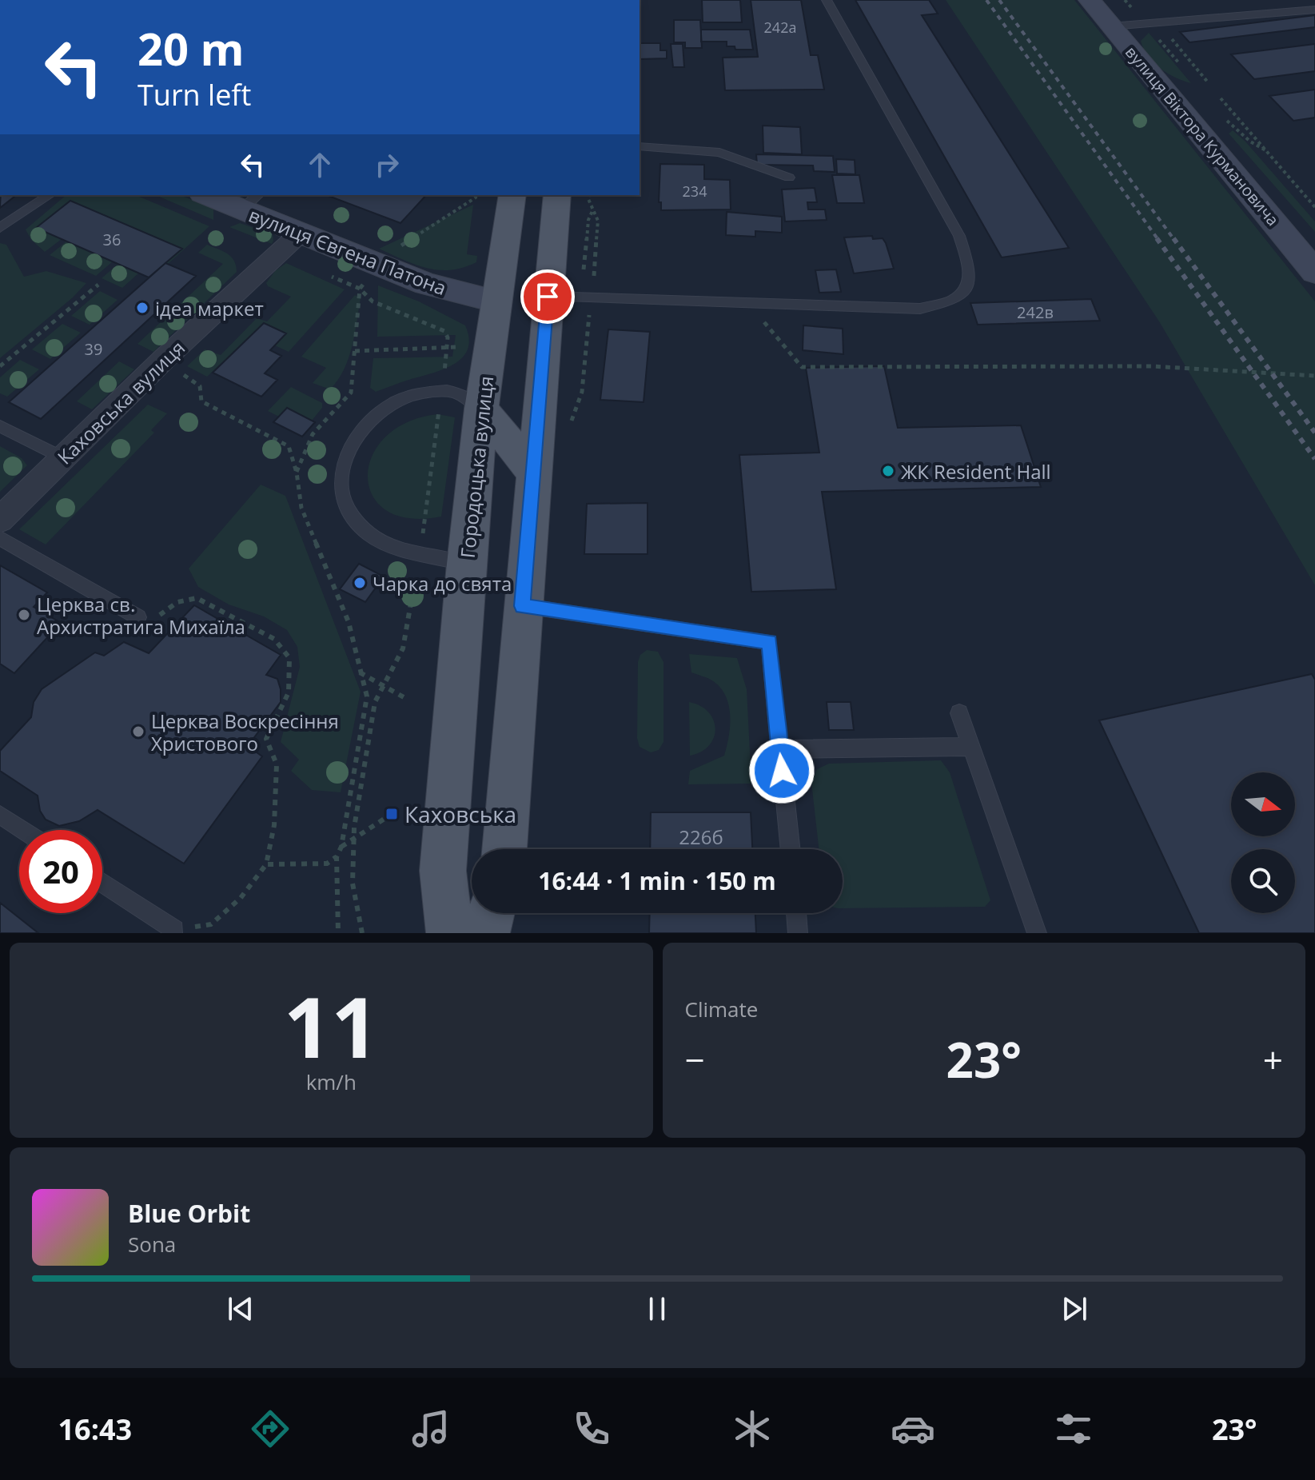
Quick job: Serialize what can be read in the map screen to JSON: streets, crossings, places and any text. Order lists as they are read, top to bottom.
{
  "streets": {
    "main road": ["Городоцька вулиця"],
    "street": ["вулиця Віктора Курмановича", "вулиця Євгена Патона", "Каховська вулиця"]
  },
  "crossings": [
    ["вулиця Євгена Патона", "Каховська вулиця"],
    ["вулиця Євгена Патона", "Городоцька вулиця"]
  ],
  "places": {
    "other": [
      "ідеа маркет",
      "ЖК Resident Hall",
      "Чарка до свята",
      "Церква св. Архистратига Михаїла",
      "Церква Воскресіння Христового"
    ],
    "transit": ["Каховська"]
  },
  "house_numbers": [
    "242а",
    "234",
    "36",
    "242в",
    "39",
    "226б"
  ],
  "north": "right",
  "page": {
    "turn": ["20 m", "Turn left"],
    "limit": "20",
    "trip": "16:44 · 1 min · 150 m",
    "tile": [
      ["11", "km/h"],
      "Climate"
    ],
    "heat": ["−", "23°", "+"],
    "song": ["Blue Orbit", "Sona"],
    "tabs": ["16:43", "23°"]
  }
}
